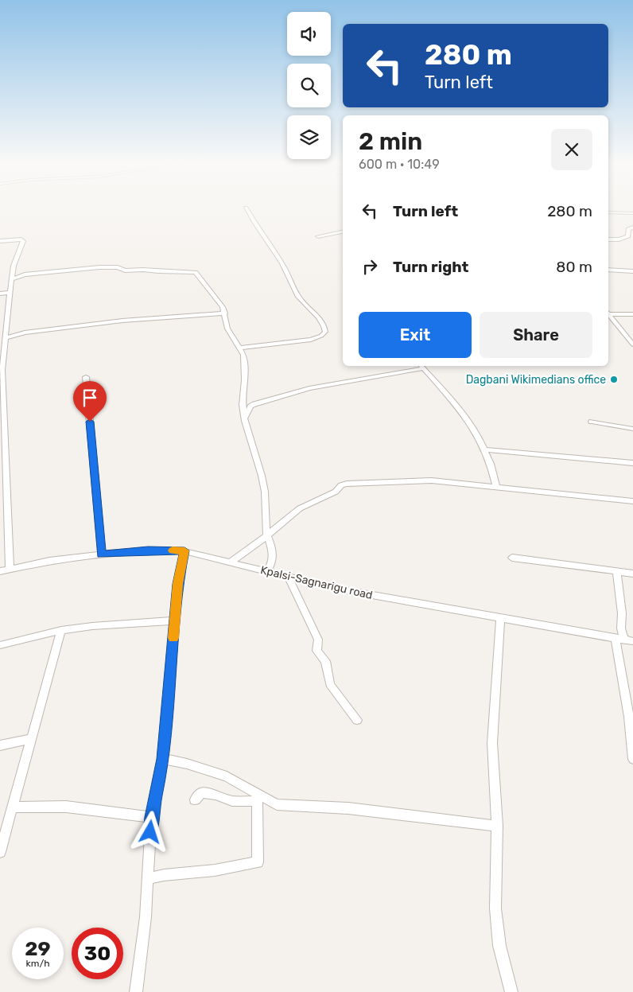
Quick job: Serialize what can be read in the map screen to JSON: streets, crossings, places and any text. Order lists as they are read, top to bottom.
{
  "streets": {
    "street": ["Kpalsi-Sagnarigu road"]
  },
  "places": ["Dagbani Wikimedians office"],
  "page": {
    "turn": ["280 m", "Turn left"],
    "heading": ["2 min", "600 m · 10:49"],
    "list": [
      {
        "name": "Turn left",
        "value": "280 m"
      },
      {
        "name": "Turn right",
        "value": "80 m"
      }
    ],
    "buttons": ["Exit", "Share"],
    "speed": "29 km/h",
    "limit": "30"
  }
}
